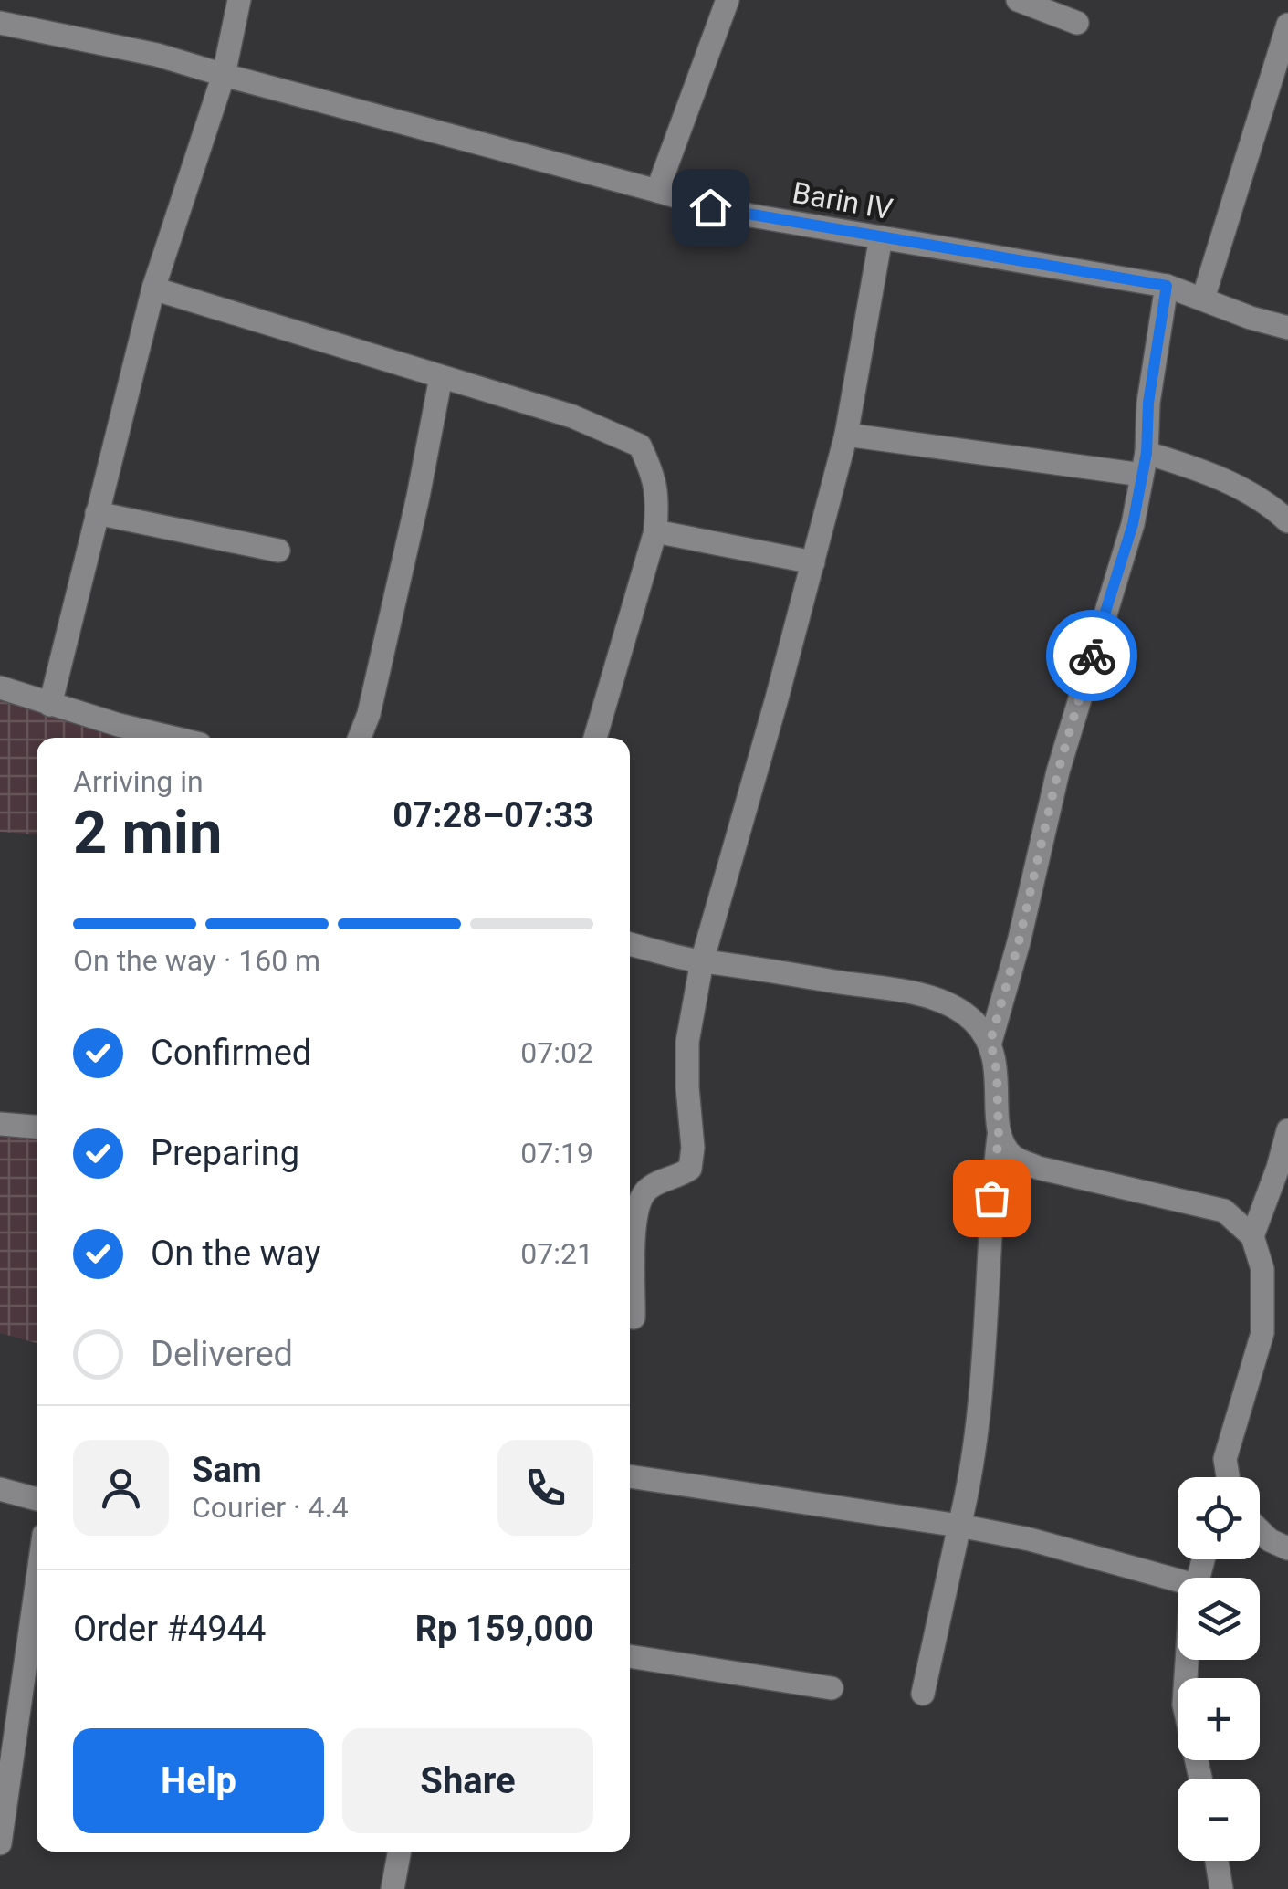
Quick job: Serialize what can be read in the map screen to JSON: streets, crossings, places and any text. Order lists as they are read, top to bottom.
{
  "streets": {
    "street": ["Barin IV"]
  },
  "page": {
    "heading": ["2 min", "Arriving in", "07:28–07:33"],
    "panel": [
      "Sam",
      "Courier · 4.4",
      "Order #4944",
      "Rp 159,000"
    ],
    "bar": "On the way · 160 m",
    "list": [
      ["Confirmed", "07:02"],
      ["Preparing", "07:19"],
      ["On the way", "07:21"],
      "Delivered"
    ],
    "map_buttons": ["+", "−"],
    "buttons": ["Help", "Share"]
  }
}
